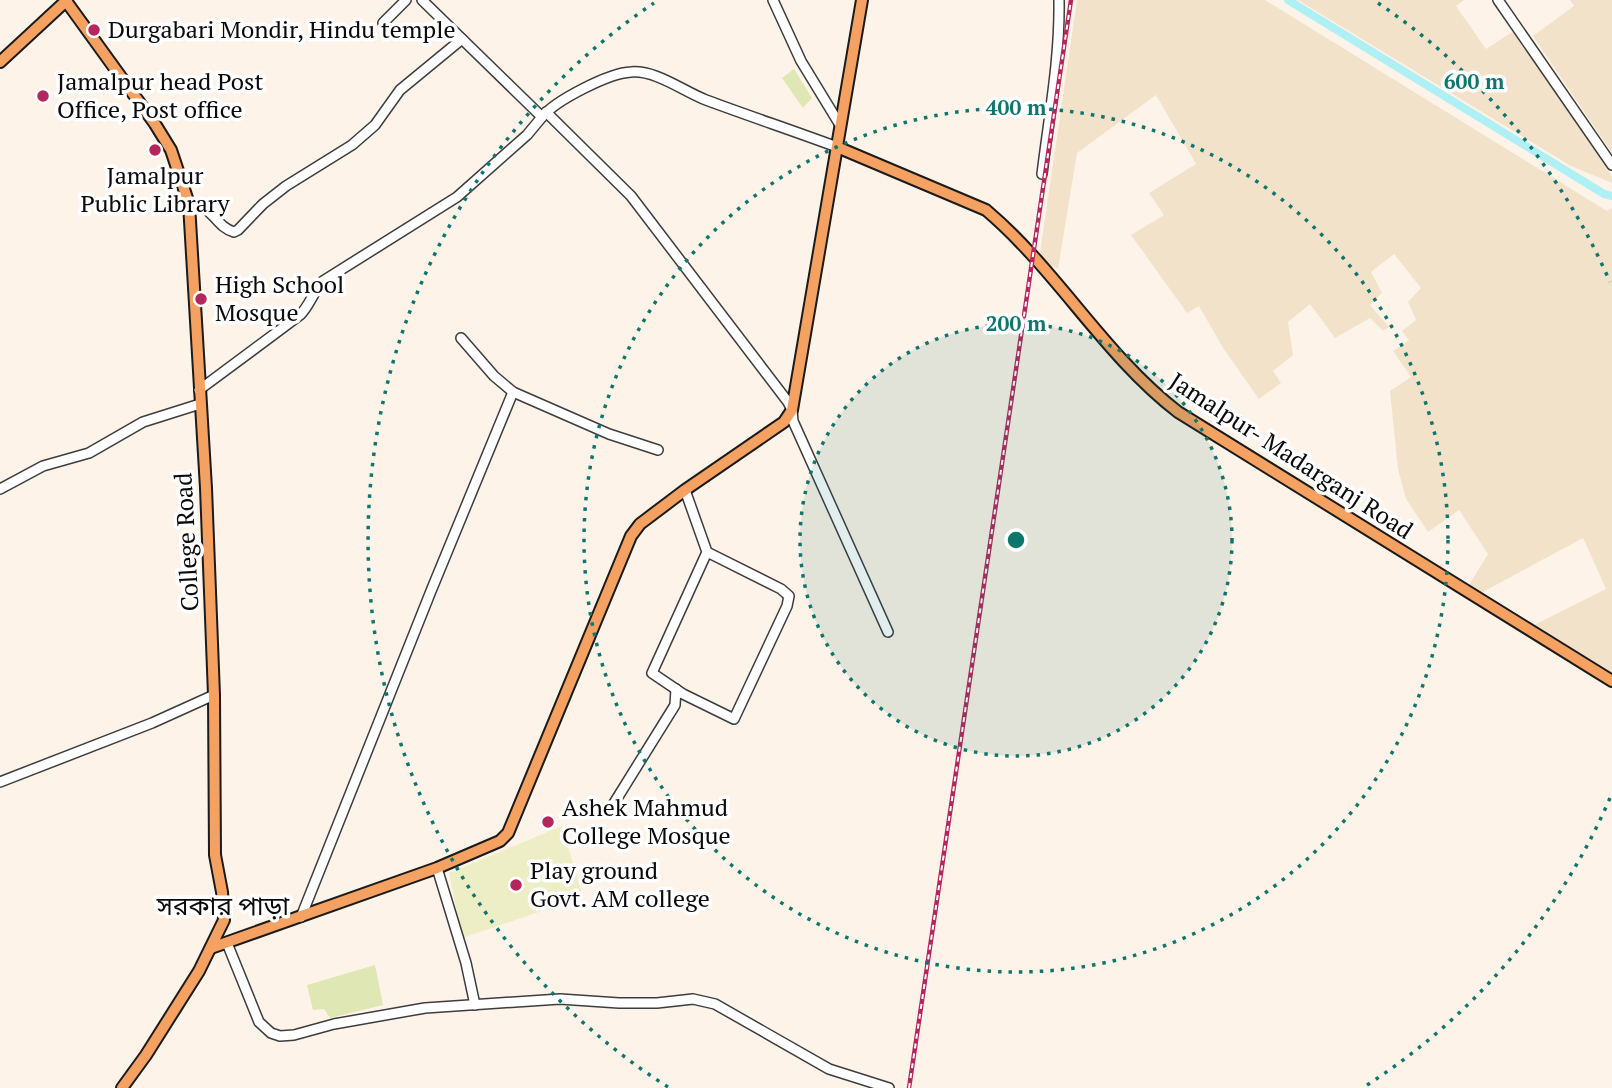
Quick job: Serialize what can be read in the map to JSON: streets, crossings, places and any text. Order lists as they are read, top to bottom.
{
  "streets": {
    "main road": ["Jamalpur- Madarganj Road", "College Road"]
  },
  "districts": ["সরকার পাড়া"],
  "places": [
    "Durgabari Mondir, Hindu temple",
    "Jamalpur head Post Office, Post office",
    "Jamalpur Public Library",
    "High School Mosque",
    "Ashek Mahmud College Mosque",
    "Play ground Govt. AM college"
  ],
  "rings": ["600 m", "400 m", "200 m"]
}
